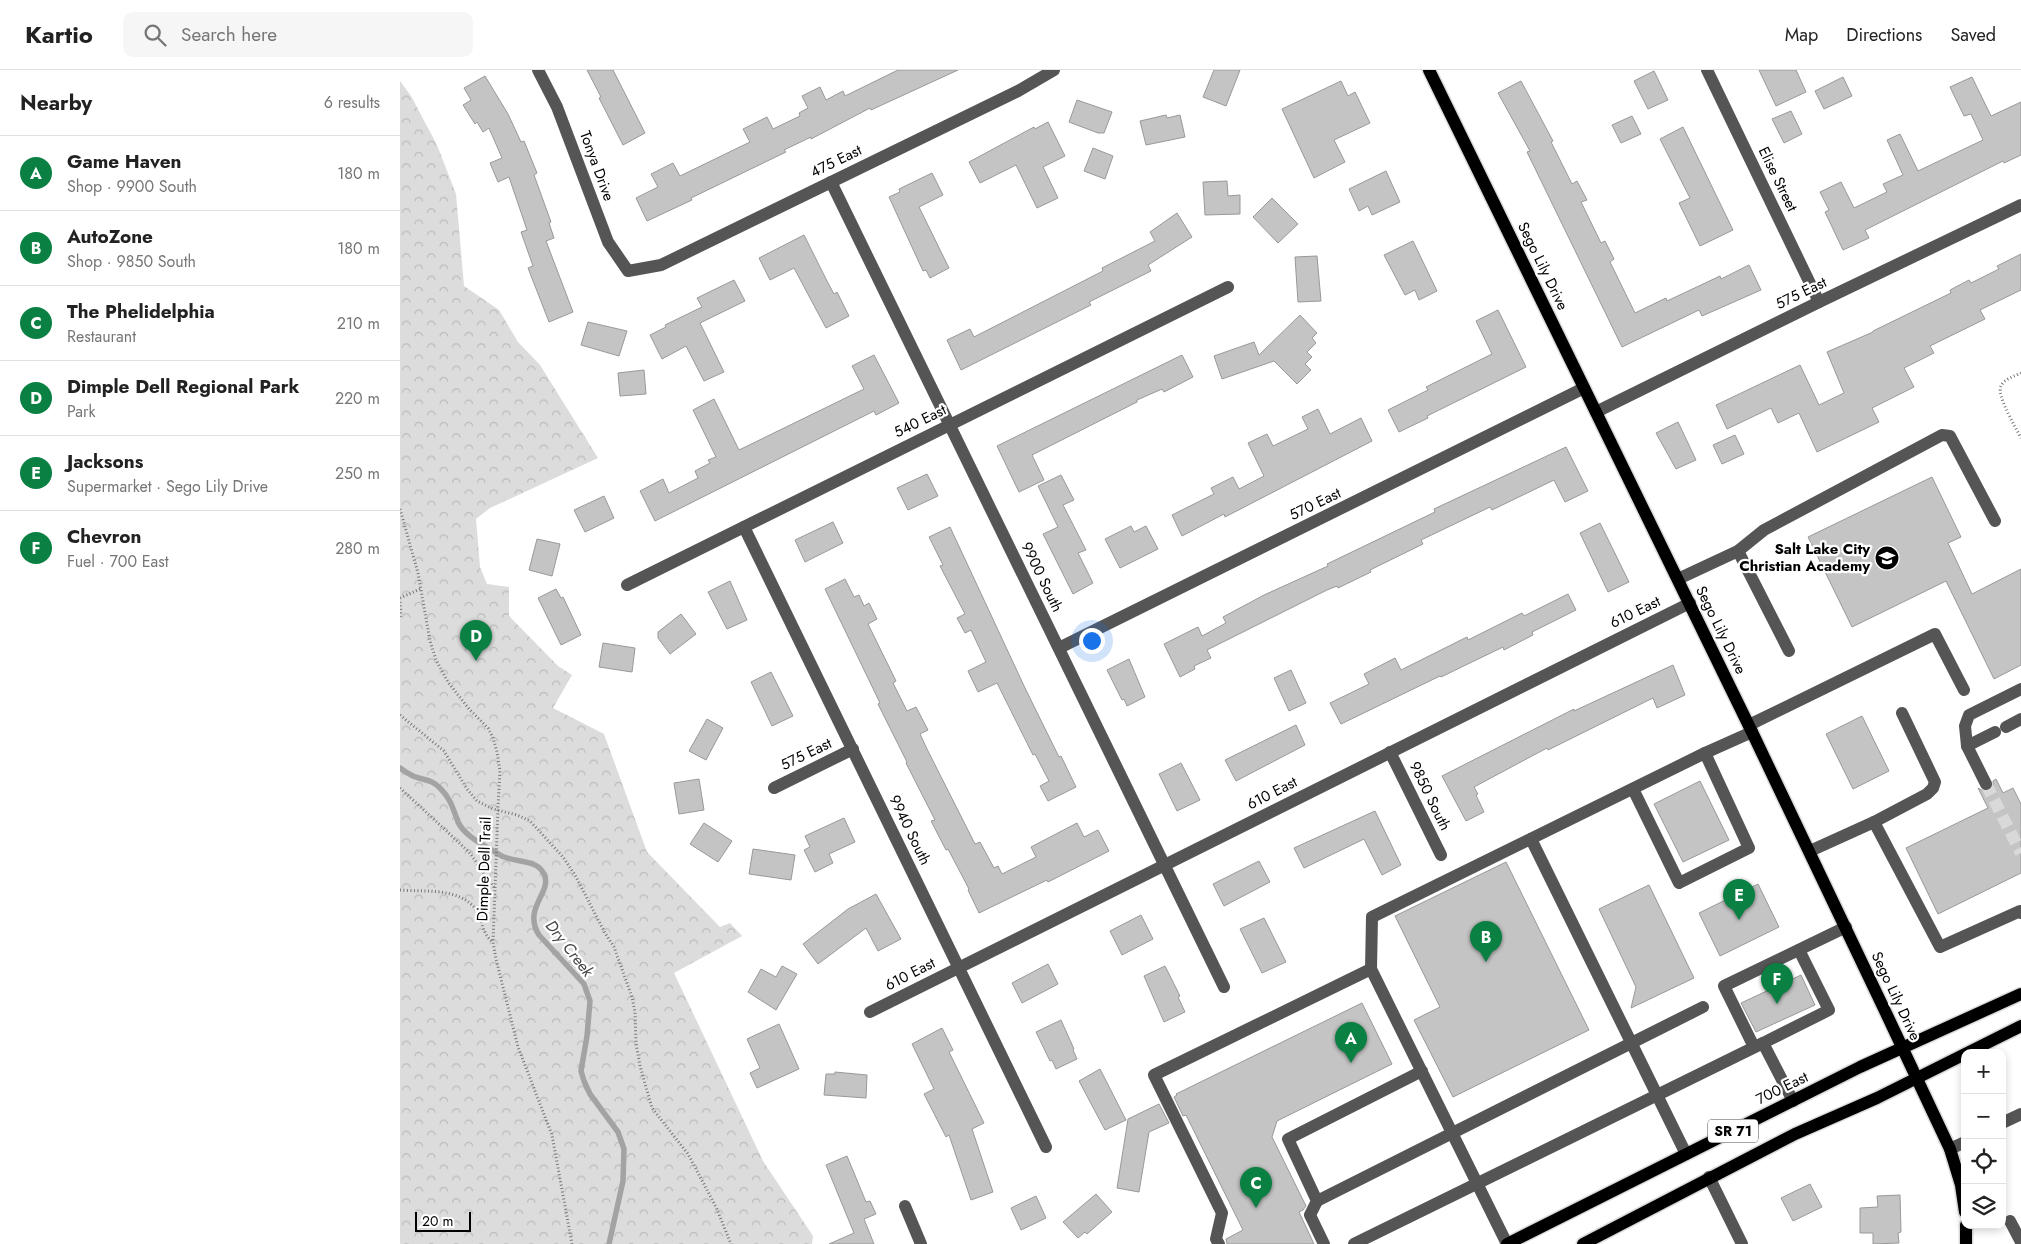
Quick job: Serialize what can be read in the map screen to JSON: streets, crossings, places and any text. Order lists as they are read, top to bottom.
{
  "streets": {
    "main road": ["Sego Lily Drive", "700 East", "SR 71"],
    "street": [
      "475 East",
      "Tonya Drive",
      "Elise Street",
      "575 East",
      "540 East",
      "570 East",
      "9900 South",
      "610 East",
      "9850 South",
      "9940 South"
    ],
    "path": ["Dimple Dell Trail"]
  },
  "crossings": [
    ["475 East", "Tonya Drive"],
    ["475 East", "9900 South"],
    ["Elise Street", "575 East"],
    ["Sego Lily Drive", "575 East"],
    ["Sego Lily Drive", "570 East"],
    ["Sego Lily Drive", "610 East"],
    ["Sego Lily Drive", "700 East"],
    ["Sego Lily Drive", "SR 71"],
    ["575 East", "9940 South"],
    ["540 East", "9900 South"],
    ["540 East", "9940 South"],
    ["570 East", "9900 South"],
    ["9900 South", "610 East"],
    ["610 East", "9850 South"],
    ["610 East", "9940 South"]
  ],
  "water": ["Dry Creek"],
  "places": {
    "school or university": ["Salt Lake City Christian Academy"]
  },
  "scale_bar": "20 m",
  "page": {
    "header": "Kartio",
    "search": "Search here",
    "nav": ["Map", "Directions", "Saved"],
    "heading": ["Nearby", "6 results"],
    "list": [
      {
        "mark": "A",
        "name": "Game Haven",
        "note": "Shop · 9900 South",
        "value": "180 m"
      },
      {
        "mark": "B",
        "name": "AutoZone",
        "note": "Shop · 9850 South",
        "value": "180 m"
      },
      {
        "mark": "C",
        "name": "The Phelidelphia",
        "note": "Restaurant",
        "value": "210 m"
      },
      {
        "mark": "D",
        "name": "Dimple Dell Regional Park",
        "note": "Park",
        "value": "220 m"
      },
      {
        "mark": "E",
        "name": "Jacksons",
        "note": "Supermarket · Sego Lily Drive",
        "value": "250 m"
      },
      {
        "mark": "F",
        "name": "Chevron",
        "note": "Fuel · 700 East",
        "value": "280 m"
      }
    ],
    "pins": [
      "D",
      "E",
      "B",
      "F",
      "A",
      "C"
    ],
    "map_buttons": ["+", "−"],
    "scale": "20 m"
  }
}
